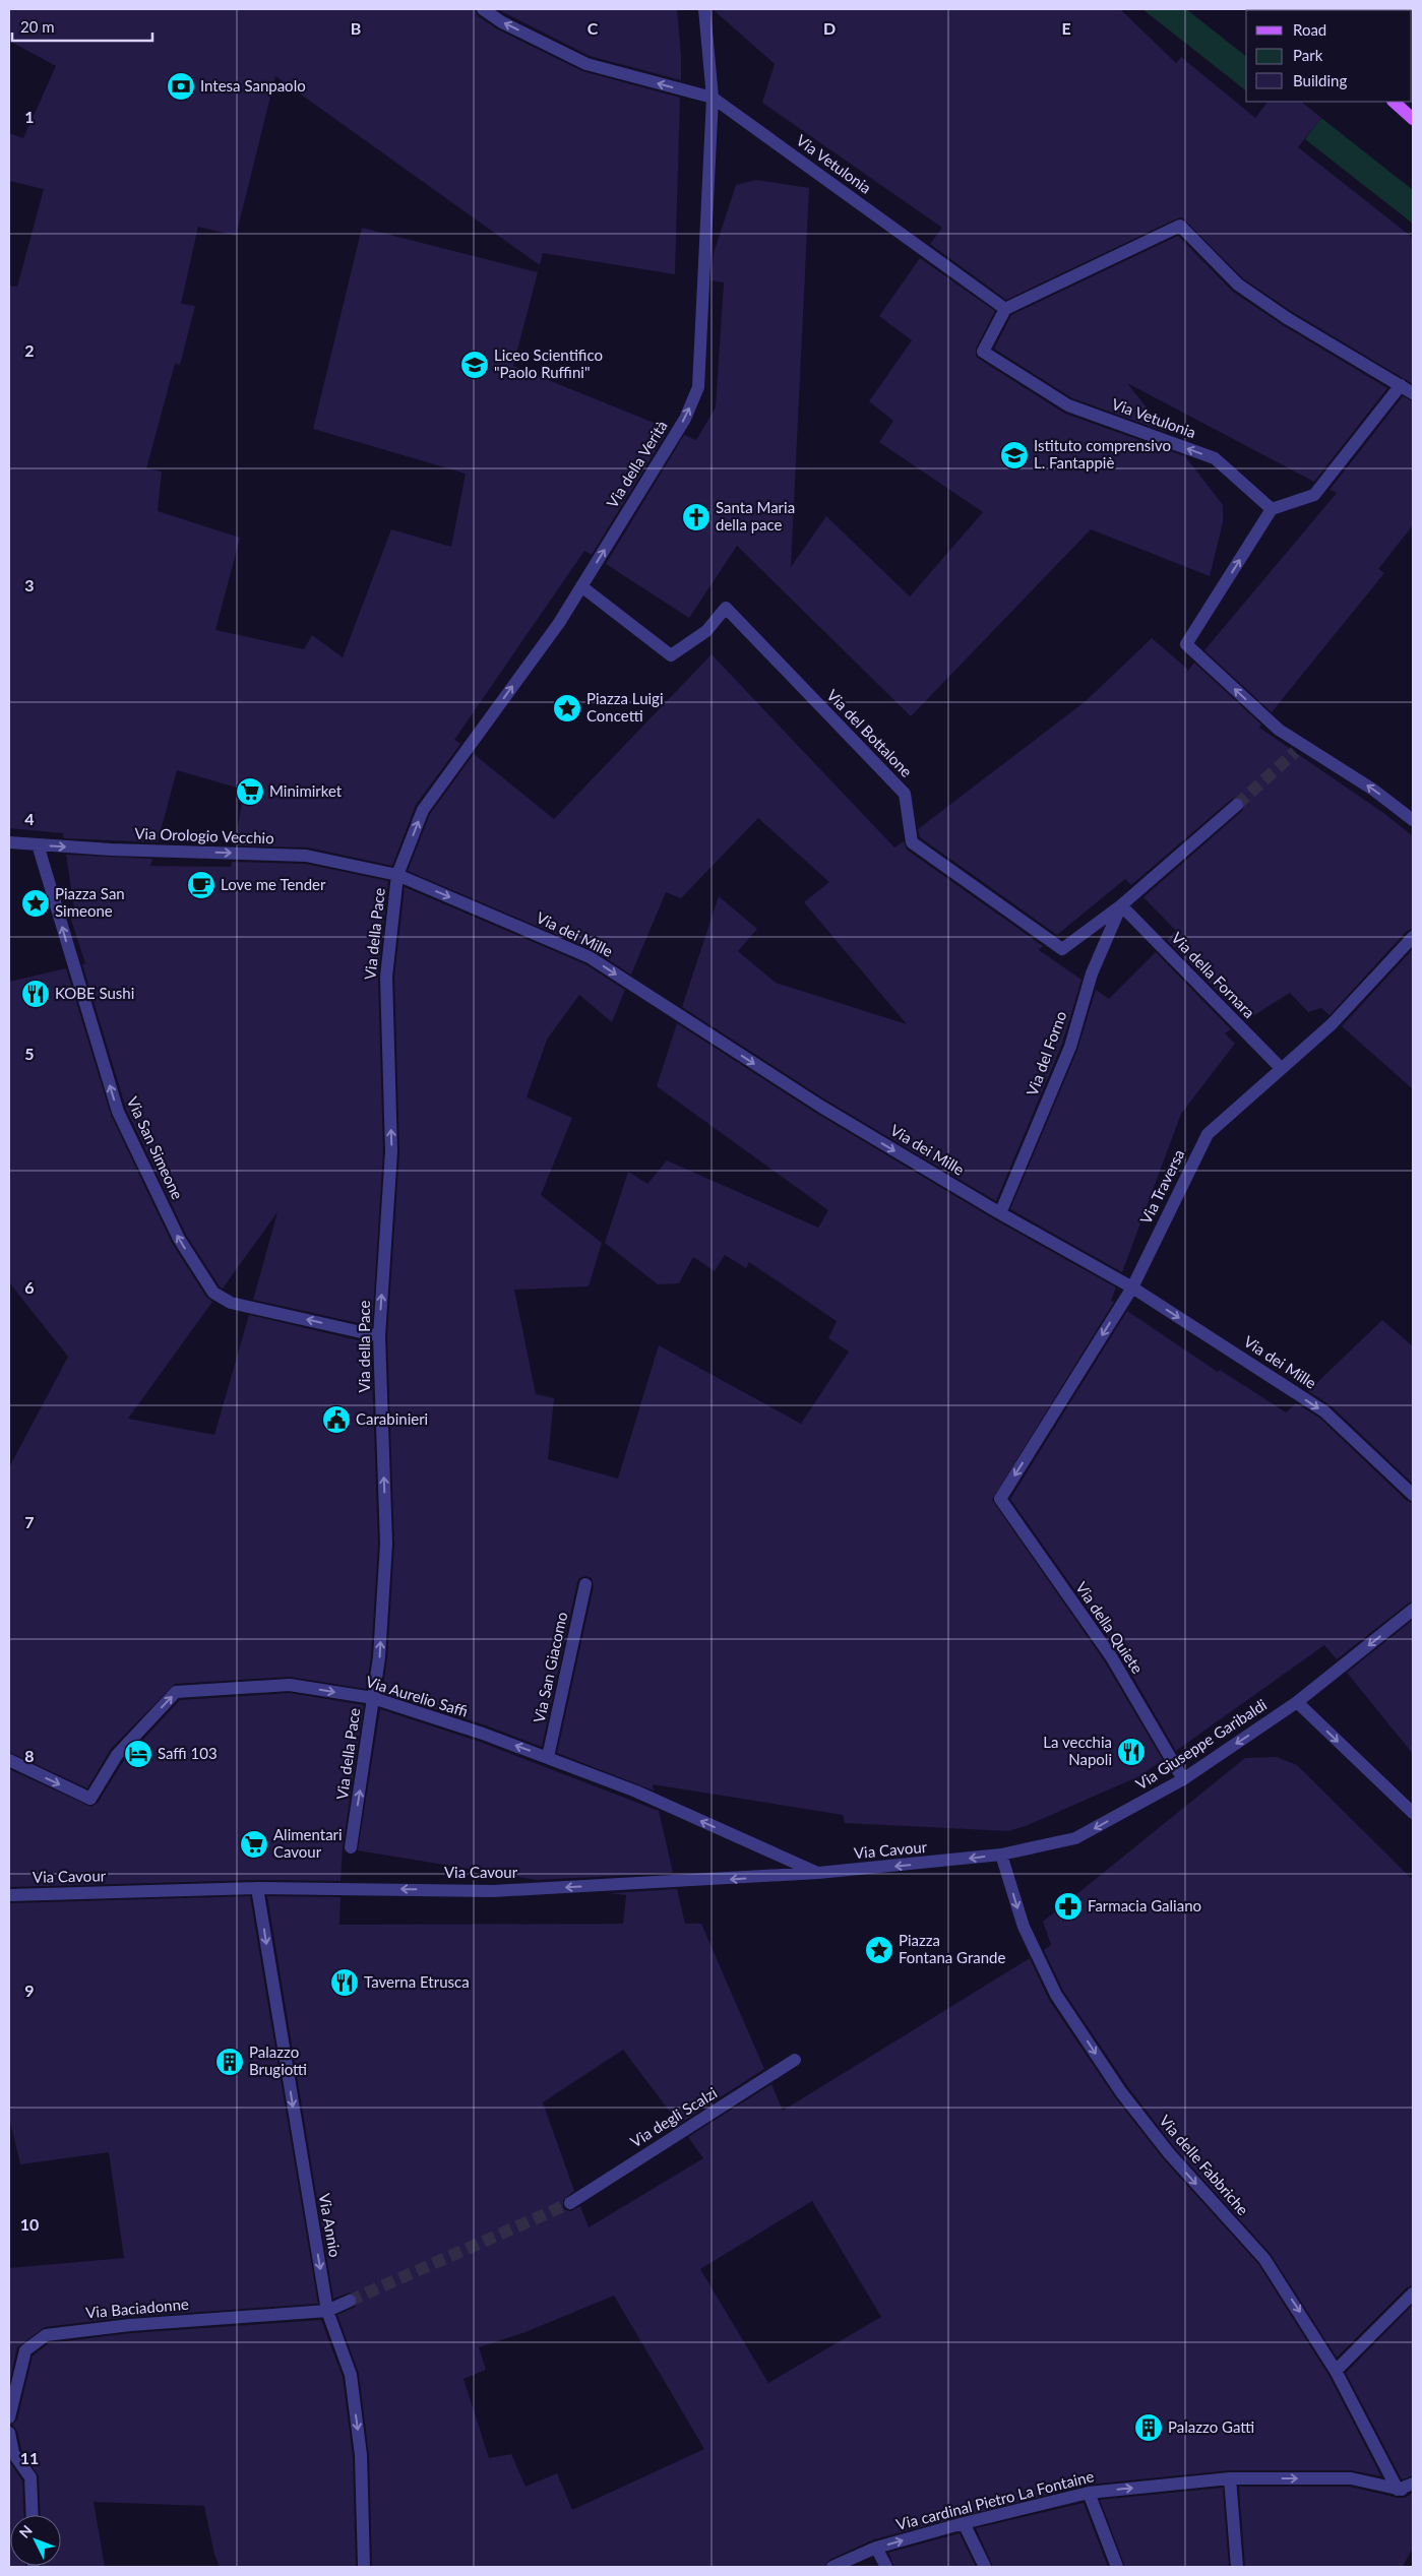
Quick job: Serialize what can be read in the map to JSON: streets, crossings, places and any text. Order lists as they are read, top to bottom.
{
  "streets": {
    "street": [
      "Via Vetulonia",
      "Via della Verità",
      "Via del Bottalone",
      "Via Orologio Vecchio",
      "Via della Pace",
      "Via dei Mille",
      "Via della Fornara",
      "Via del Forno",
      "Via San Simeone",
      "Via Traversa",
      "Via della Quiete",
      "Via San Giacomo",
      "Via Aurelio Saffi",
      "Via Giuseppe Garibaldi",
      "Via Cavour",
      "Via degli Scalzi",
      "Via delle Fabbriche",
      "Via Annio",
      "Via Baciadonne",
      "Via cardinal Pietro La Fontaine"
    ]
  },
  "crossings": [
    ["Via Vetulonia", "Via della Verità"],
    ["Via della Verità", "Via del Bottalone"],
    ["Via della Verità", "Via Orologio Vecchio"],
    ["Via della Verità", "Via della Pace"],
    ["Via della Verità", "Via dei Mille"],
    ["Via del Bottalone", "Via della Fornara"],
    ["Via del Bottalone", "Via del Forno"],
    ["Via Orologio Vecchio", "Via della Pace"],
    ["Via Orologio Vecchio", "Via dei Mille"],
    ["Via Orologio Vecchio", "Via San Simeone"],
    ["Via della Pace", "Via dei Mille"],
    ["Via della Pace", "Via San Simeone"],
    ["Via della Pace", "Via Aurelio Saffi"],
    ["Via dei Mille", "Via del Forno"],
    ["Via dei Mille", "Via Traversa"],
    ["Via della Fornara", "Via del Forno"],
    ["Via della Fornara", "Via Traversa"],
    ["Via Traversa", "Via della Quiete"],
    ["Via della Quiete", "Via Giuseppe Garibaldi"],
    ["Via San Giacomo", "Via Aurelio Saffi"],
    ["Via Aurelio Saffi", "Via Cavour"],
    ["Via Giuseppe Garibaldi", "Via Cavour"],
    ["Via Giuseppe Garibaldi", "Via delle Fabbriche"],
    ["Via Cavour", "Via Annio"],
    ["Via delle Fabbriche", "Via cardinal Pietro La Fontaine"],
    ["Via Annio", "Via Baciadonne"]
  ],
  "one_way": [
    "Via Vetulonia",
    "Via della Verità",
    "Via Orologio Vecchio",
    "Via della Pace",
    "Via dei Mille",
    "Via San Simeone",
    "Via Traversa",
    "Via Giuseppe Garibaldi",
    "Via Cavour",
    "Via delle Fabbriche",
    "Via Annio",
    "Via cardinal Pietro La Fontaine"
  ],
  "places": {
    "bank": ["Intesa Sanpaolo"],
    "school or university": ["Liceo Scientifico \"Paolo Ruffini\"", "Istituto comprensivo L. Fantappiè"],
    "church": ["Santa Maria della pace"],
    "place": ["Piazza Luigi Concetti", "Piazza San Simeone", "Piazza Fontana Grande"],
    "supermarket": ["Minimirket", "Alimentari Cavour"],
    "cafe": ["Love me Tender"],
    "restaurant": ["KOBE Sushi", "La vecchia Napoli", "Taverna Etrusca"],
    "public building": ["Carabinieri"],
    "hotel": ["Saffi 103"],
    "pharmacy": ["Farmacia Galiano"],
    "building": ["Palazzo Brugiotti", "Palazzo Gatti"]
  },
  "legend": ["Road", "Park", "Building"],
  "scale_bar": "20 m",
  "north": "top left",
  "grid": {
    "columns": [
      "B",
      "C",
      "D",
      "E"
    ],
    "rows": [
      "1",
      "2",
      "3",
      "4",
      "5",
      "6",
      "7",
      "8",
      "9",
      "10",
      "11"
    ]
  }
}
